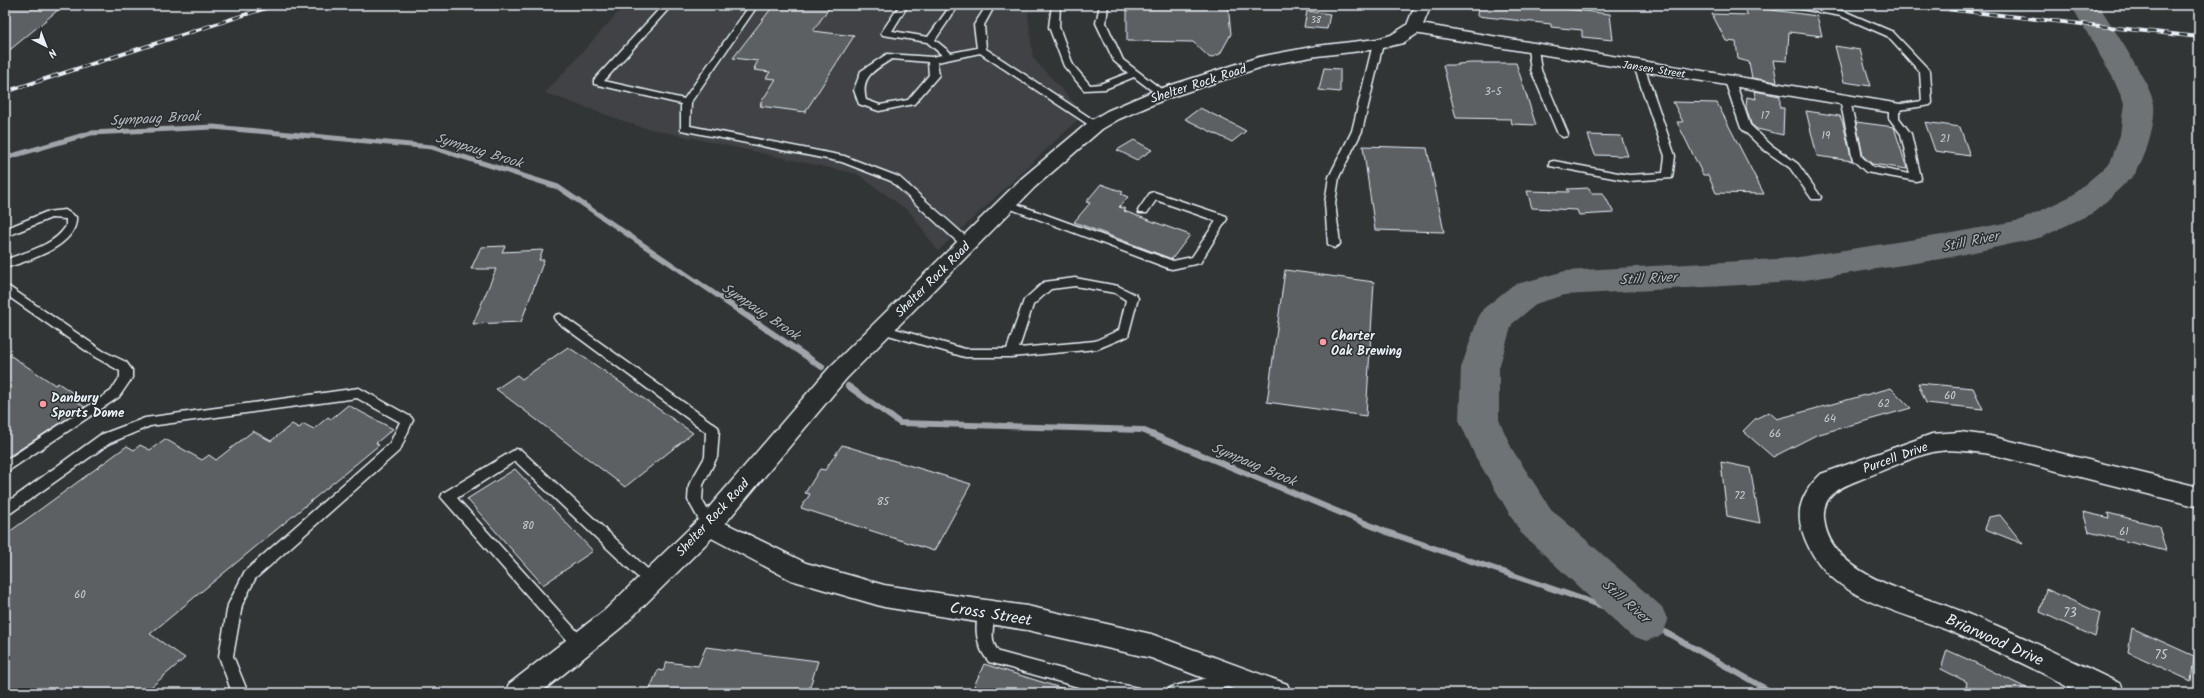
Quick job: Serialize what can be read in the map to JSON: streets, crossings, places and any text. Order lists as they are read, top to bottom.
{
  "streets": {
    "street": [
      "Jansen Street",
      "Shelter Rock Road",
      "Purcell Drive",
      "Cross Street",
      "Briarwood Drive"
    ]
  },
  "crossings": [
    ["Jansen Street", "Shelter Rock Road"],
    ["Shelter Rock Road", "Cross Street"],
    ["Purcell Drive", "Briarwood Drive"]
  ],
  "water": ["Sympaug Brook", "Still River"],
  "places": ["Charter Oak Brewing", "Danbury Sports Dome"],
  "house_numbers": [
    "38",
    "3-5",
    "17",
    "19",
    "21",
    "60",
    "62",
    "64",
    "66",
    "72",
    "85",
    "80",
    "61",
    "60",
    "73",
    "75"
  ],
  "north": "bottom right"
}
